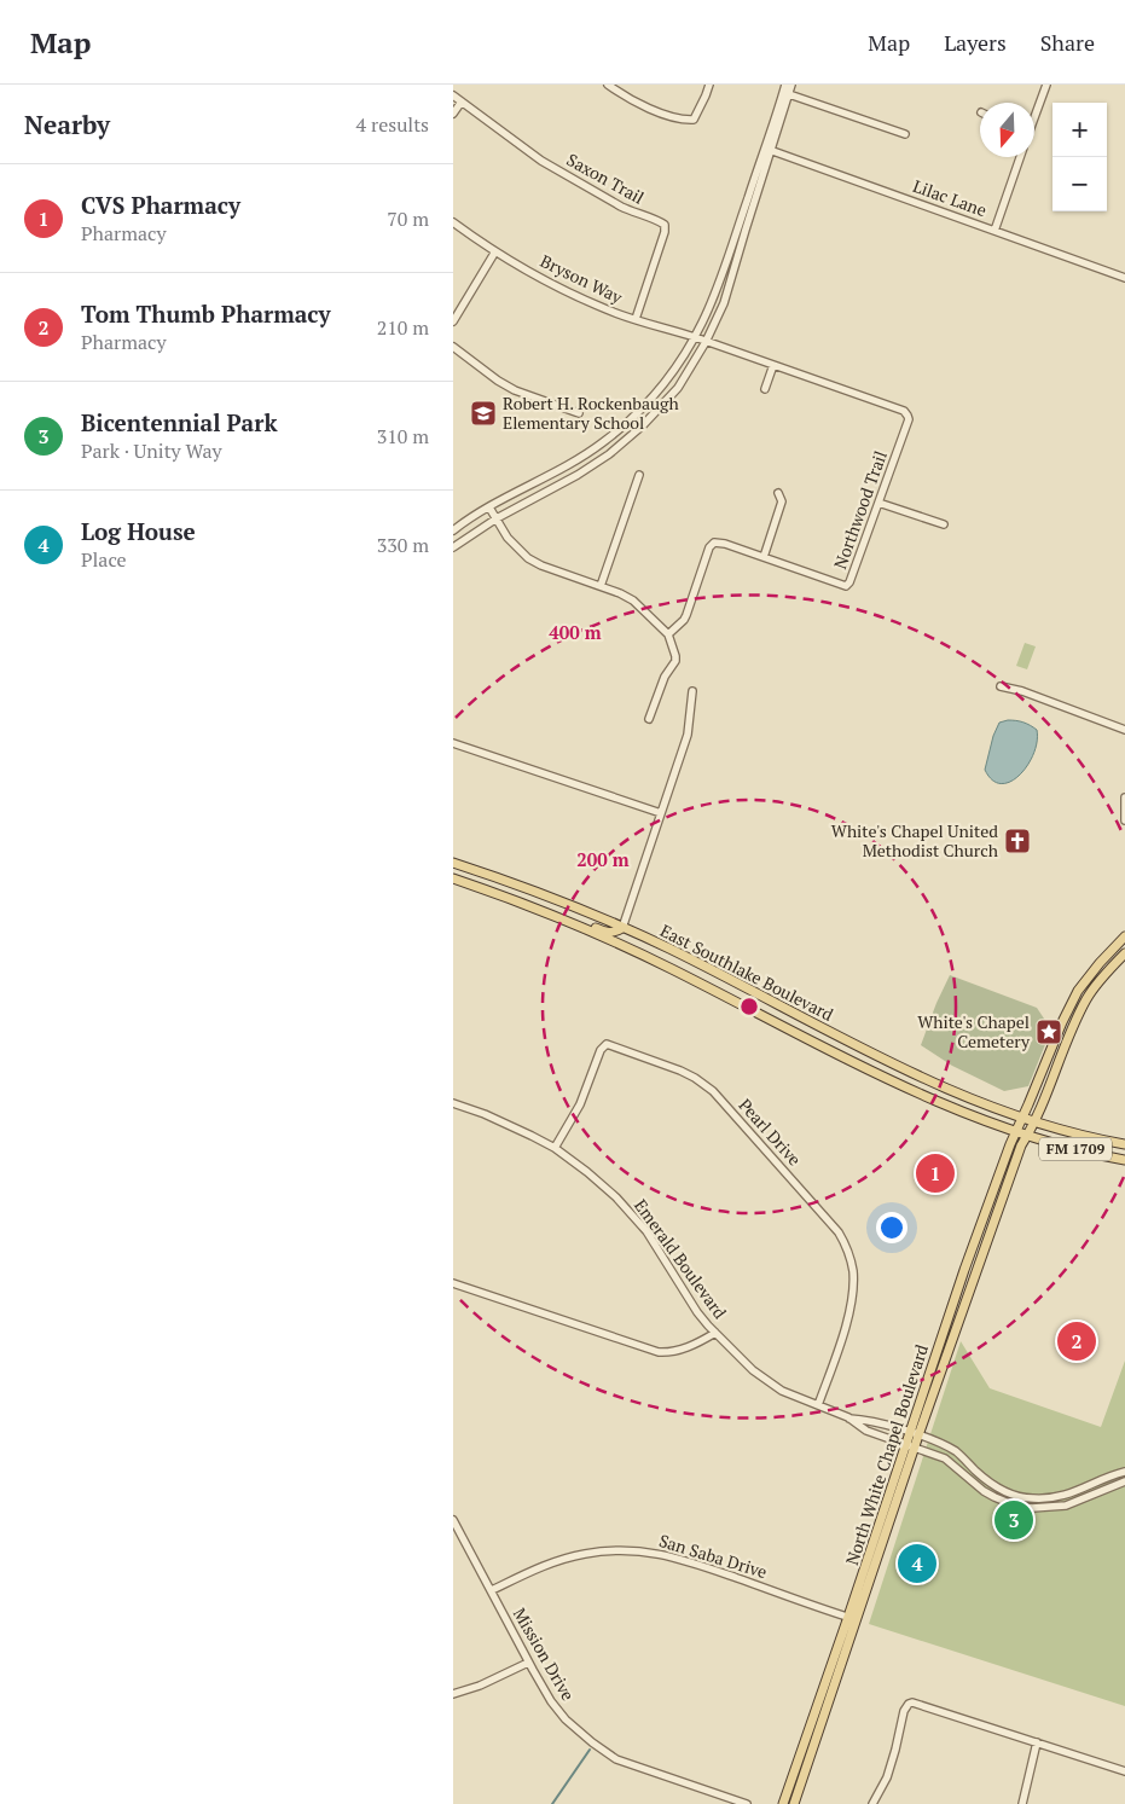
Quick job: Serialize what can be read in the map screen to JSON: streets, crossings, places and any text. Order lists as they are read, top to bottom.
{
  "streets": {
    "main road": ["East Southlake Boulevard", "FM 1709", "North White Chapel Boulevard"],
    "street": [
      "Saxon Trail",
      "Lilac Lane",
      "Bryson Way",
      "Northwood Trail",
      "Pearl Drive",
      "Emerald Boulevard",
      "San Saba Drive",
      "Mission Drive"
    ]
  },
  "crossings": [
    ["Saxon Trail", "Bryson Way"],
    ["Bryson Way", "Northwood Trail"],
    ["East Southlake Boulevard", "FM 1709"],
    ["East Southlake Boulevard", "North White Chapel Boulevard"],
    ["Pearl Drive", "Emerald Boulevard"],
    ["FM 1709", "North White Chapel Boulevard"],
    ["Emerald Boulevard", "North White Chapel Boulevard"],
    ["North White Chapel Boulevard", "San Saba Drive"],
    ["San Saba Drive", "Mission Drive"]
  ],
  "places": {
    "school or university": ["Robert H. Rockenbaugh Elementary School"],
    "church": ["White's Chapel United Methodist Church"],
    "place": ["White's Chapel Cemetery"]
  },
  "north": "bottom",
  "page": {
    "header": "Map",
    "nav": ["Map", "Layers", "Share"],
    "heading": ["Nearby", "4 results"],
    "map_buttons": ["+", "−"],
    "list": [
      {
        "mark": "1",
        "name": "CVS Pharmacy",
        "note": "Pharmacy",
        "value": "70 m"
      },
      {
        "mark": "2",
        "name": "Tom Thumb Pharmacy",
        "note": "Pharmacy",
        "value": "210 m"
      },
      {
        "mark": "3",
        "name": "Bicentennial Park",
        "note": "Park · Unity Way",
        "value": "310 m"
      },
      {
        "mark": "4",
        "name": "Log House",
        "note": "Place",
        "value": "330 m"
      }
    ],
    "pins": [
      "1",
      "2",
      "3",
      "4"
    ]
  },
  "rings": ["400 m", "200 m"]
}
